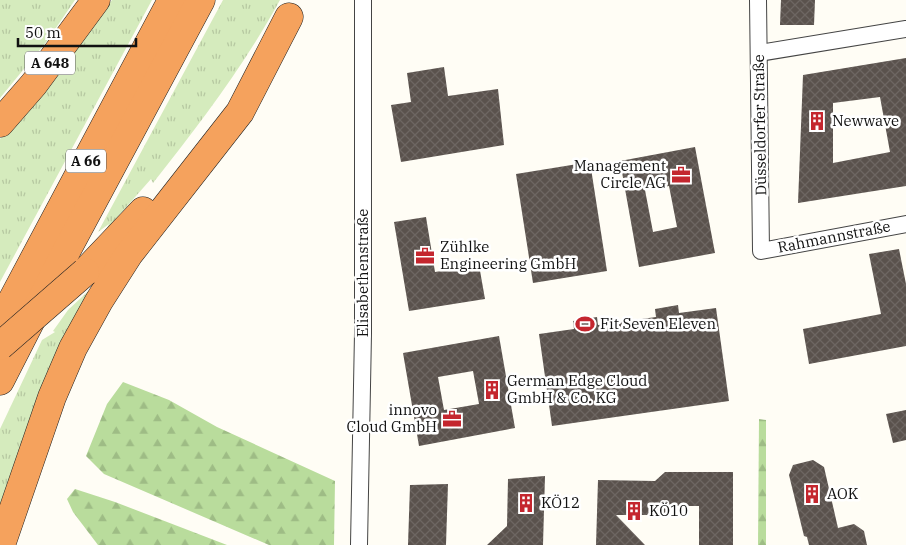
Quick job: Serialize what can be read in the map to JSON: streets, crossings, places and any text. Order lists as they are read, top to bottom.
{
  "streets": {
    "highway": ["A 648", "A 66"],
    "street": ["Düsseldorfer Straße", "Rahmannstraße", "Elisabethenstraße"]
  },
  "crossings": [
    ["Düsseldorfer Straße", "Rahmannstraße"]
  ],
  "places": {
    "building": [
      "Newwave",
      "German Edge Cloud GmbH & Co. KG",
      "AOK",
      "KÖ12",
      "KÖ10"
    ],
    "office": ["Management Circle AG", "Zühlke Engineering GmbH", "innovo Cloud GmbH"],
    "sports": ["Fit Seven Eleven"]
  },
  "scale_bar": "50 m"
}
